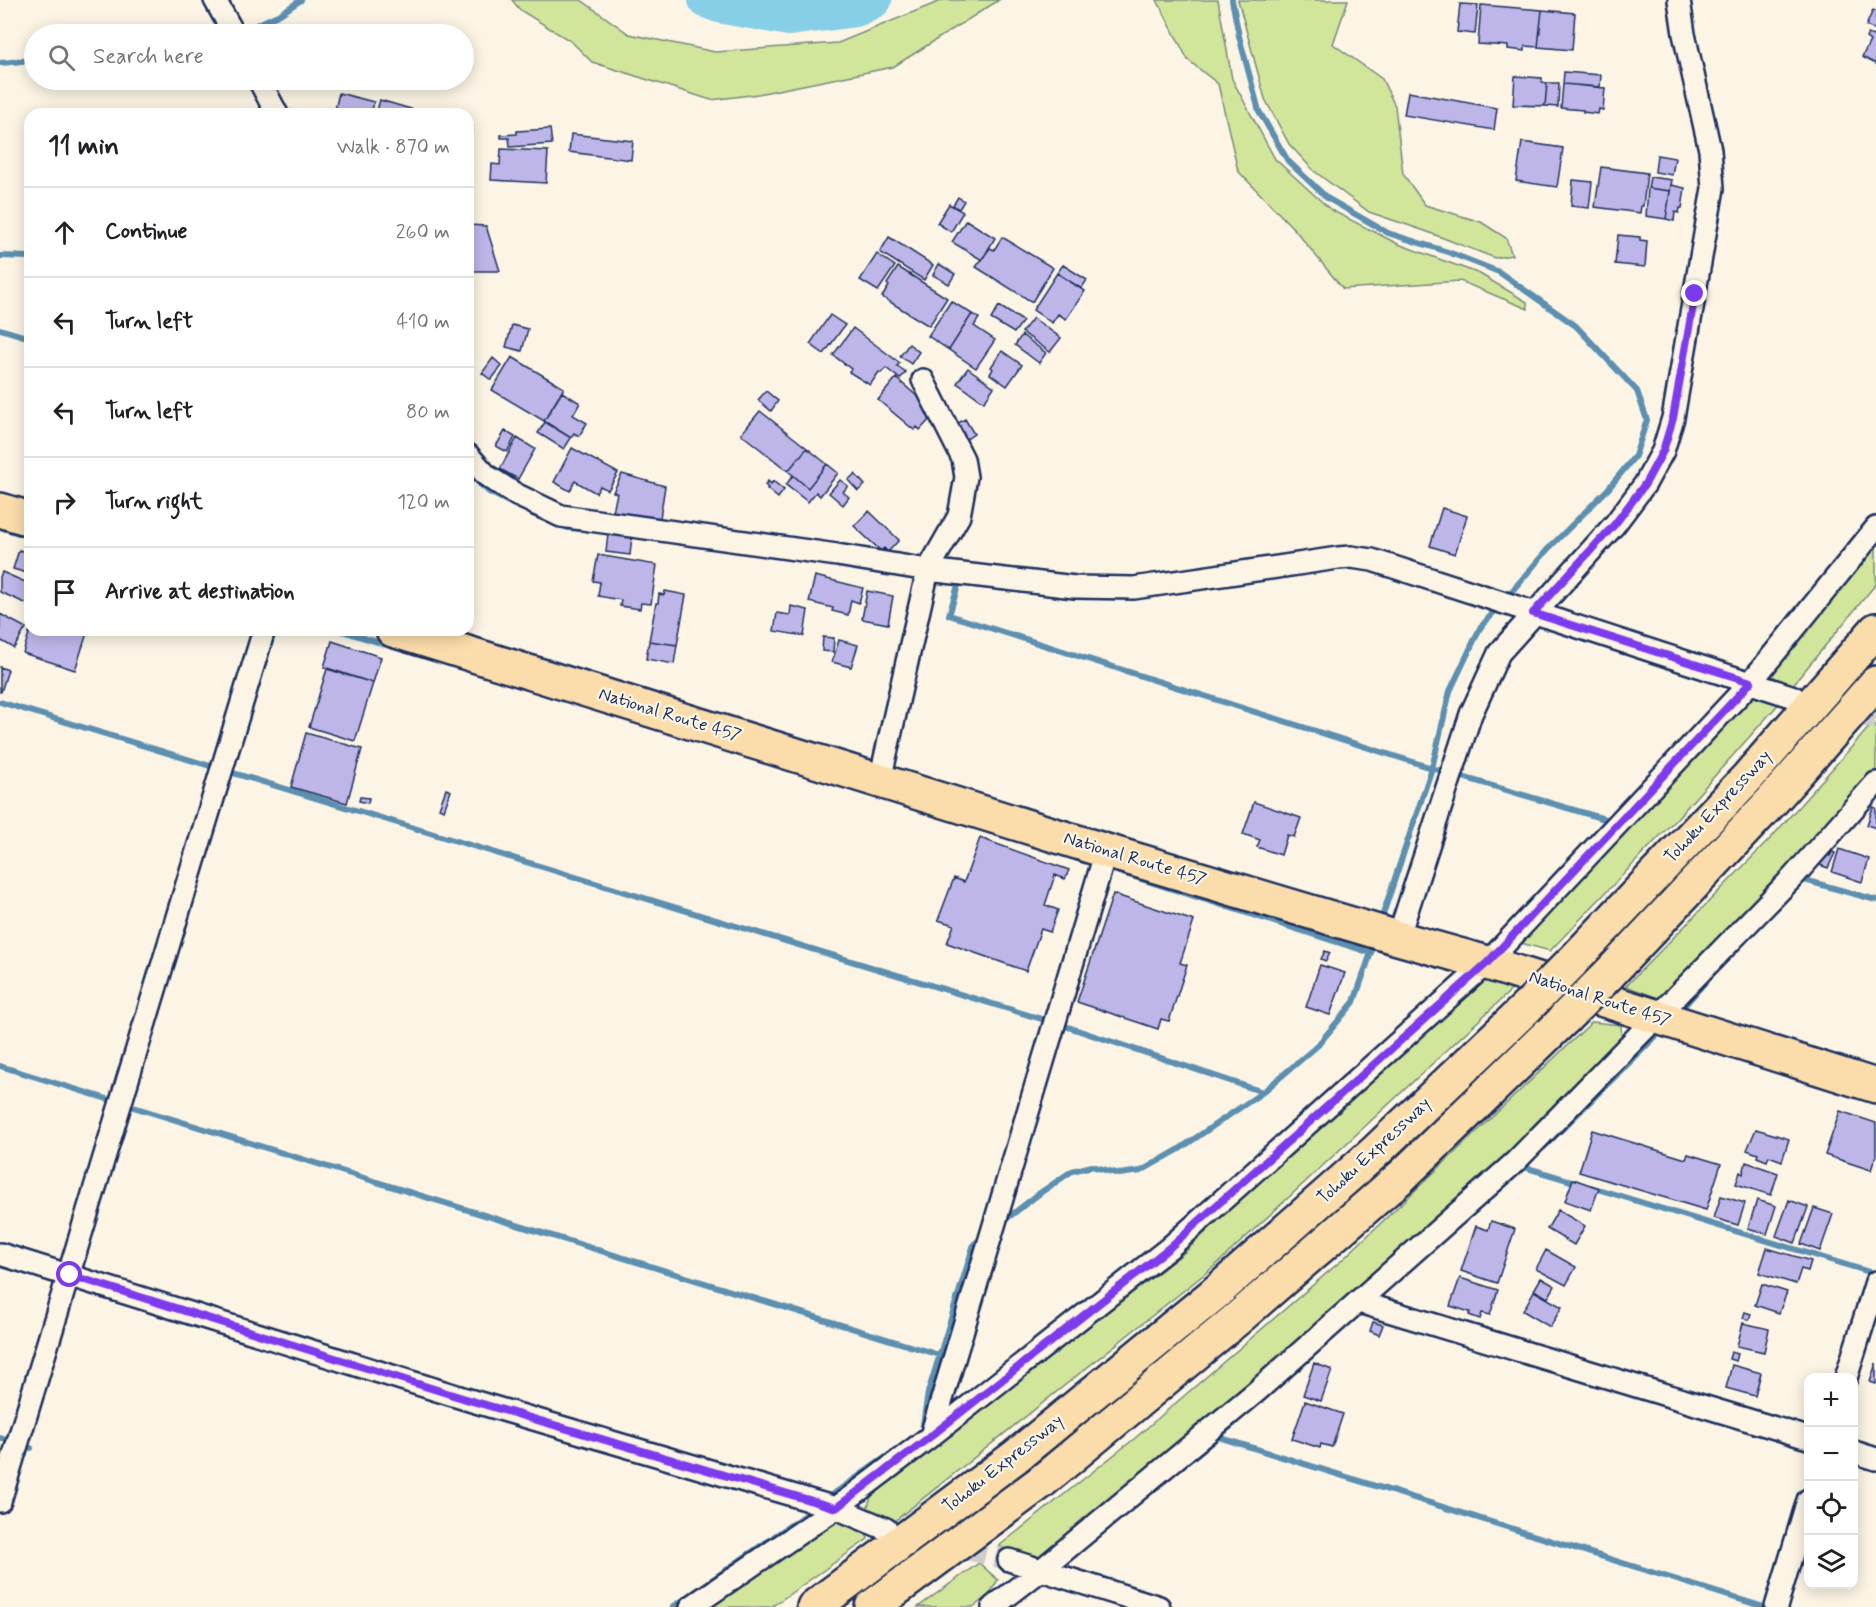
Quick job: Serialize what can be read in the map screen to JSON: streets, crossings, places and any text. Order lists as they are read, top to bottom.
{
  "streets": {
    "highway": ["National Route 457", "Tohoku Expressway"]
  },
  "page": {
    "search": "Search here",
    "heading": ["11 min", "Walk · 870 m"],
    "list": [
      ["Continue", "260 m"],
      ["Turn left", "410 m"],
      ["Turn left", "80 m"],
      ["Turn right", "120 m"],
      "Arrive at destination"
    ],
    "map_buttons": ["+", "−"]
  }
}
